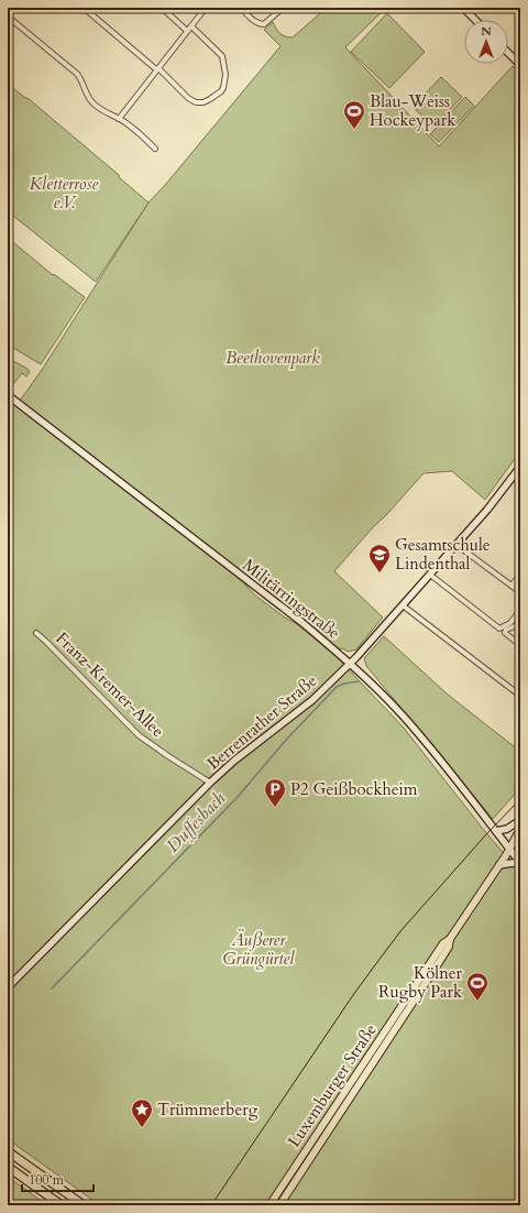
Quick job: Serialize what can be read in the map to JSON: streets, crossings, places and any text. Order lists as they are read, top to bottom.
{
  "streets": {
    "main road": ["Luxemburger Straße"],
    "street": ["Militärringstraße", "Franz-Kremer-Allee", "Berrenrather Straße"]
  },
  "crossings": [
    ["Militärringstraße", "Berrenrather Straße"],
    ["Militärringstraße", "Luxemburger Straße"],
    ["Franz-Kremer-Allee", "Berrenrather Straße"]
  ],
  "water": ["Duffesbach"],
  "parks": ["Kletterrose e.V.", "Beethovenpark", "Äußerer Grüngürtel"],
  "places": {
    "sports": ["Blau-Weiss Hockeypark", "Kölner Rugby Park"],
    "school or university": ["Gesamtschule Lindenthal"],
    "parking": ["P2 Geißbockheim"],
    "place": ["Trümmerberg"]
  },
  "scale_bar": "100 m",
  "north": "top"
}
